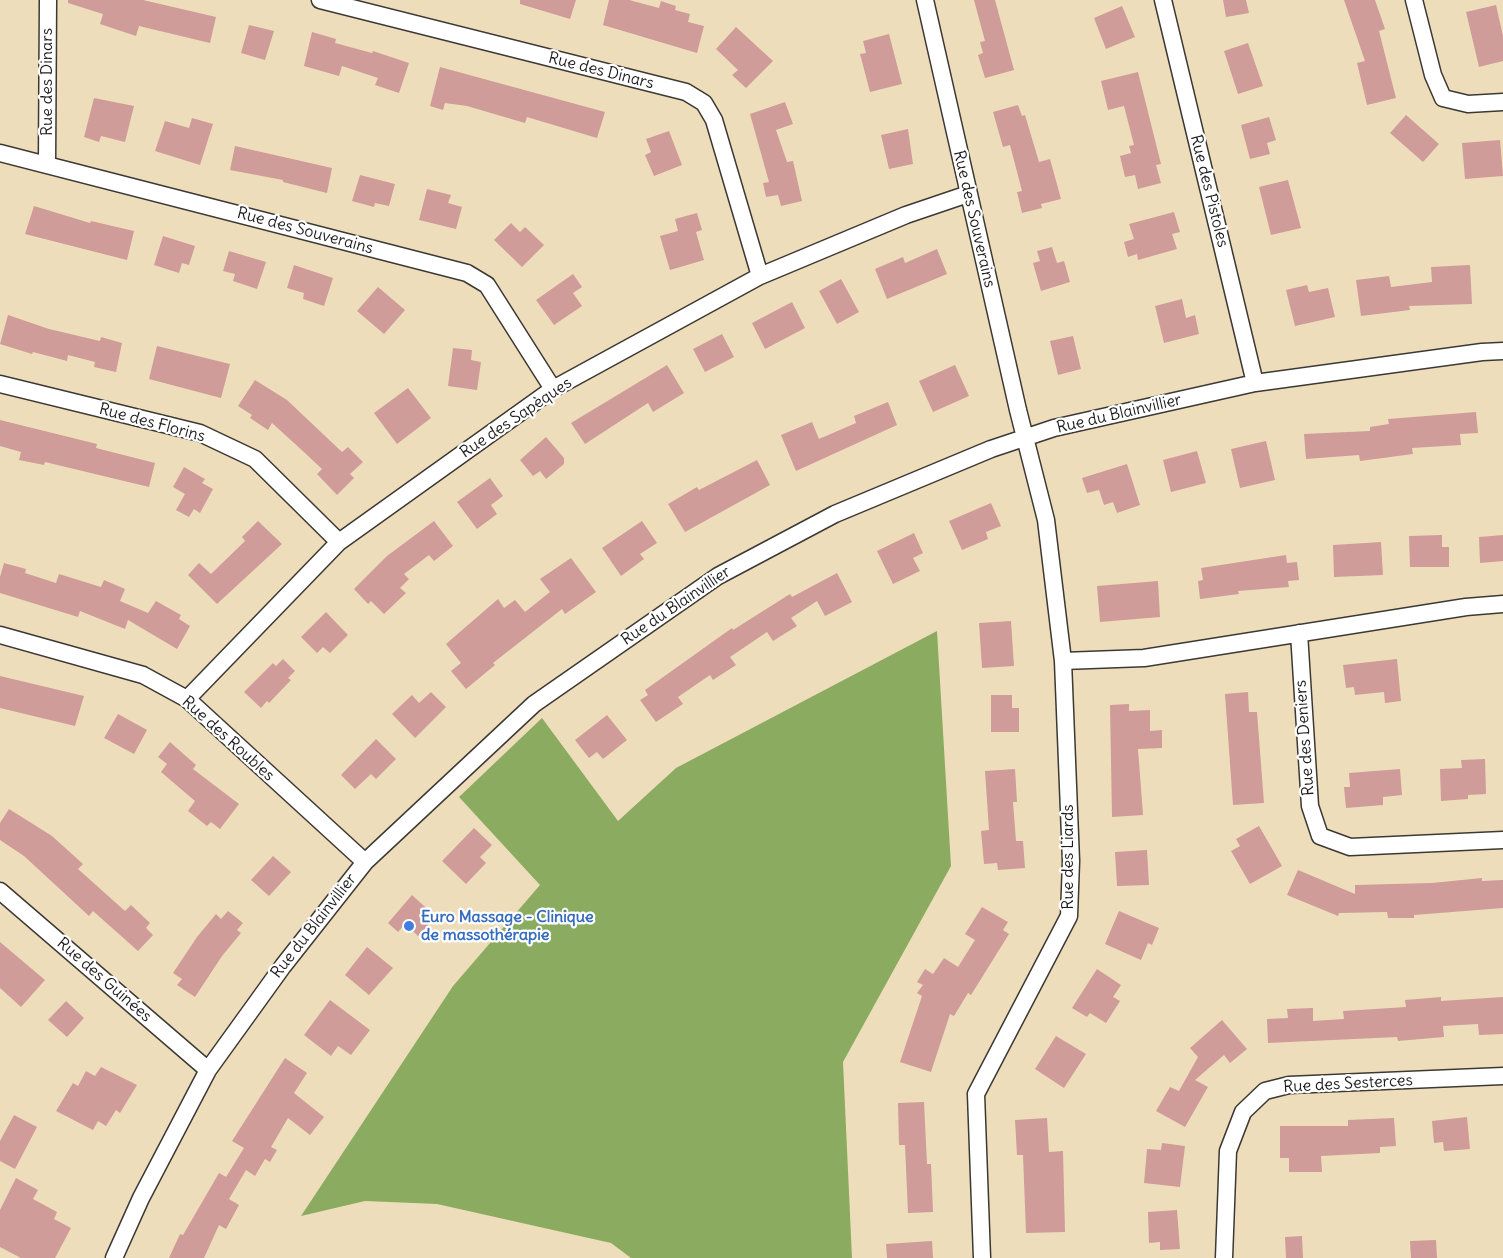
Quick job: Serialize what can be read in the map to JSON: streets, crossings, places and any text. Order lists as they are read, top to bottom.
{
  "streets": {
    "street": [
      "Rue des Dinars",
      "Rue des Pistoles",
      "Rue des Souverains",
      "Rue du Blainvillier",
      "Rue des Sapèques",
      "Rue des Florins",
      "Rue des Deniers",
      "Rue des Roubles",
      "Rue des Liards",
      "Rue des Guinées",
      "Rue des Sesterces"
    ]
  },
  "crossings": [
    ["Rue des Dinars", "Rue des Souverains"],
    ["Rue des Dinars", "Rue des Sapèques"],
    ["Rue des Pistoles", "Rue du Blainvillier"],
    ["Rue des Souverains", "Rue du Blainvillier"],
    ["Rue des Souverains", "Rue des Sapèques"],
    ["Rue des Souverains", "Rue des Liards"],
    ["Rue du Blainvillier", "Rue des Roubles"],
    ["Rue du Blainvillier", "Rue des Liards"],
    ["Rue du Blainvillier", "Rue des Guinées"],
    ["Rue des Sapèques", "Rue des Florins"],
    ["Rue des Sapèques", "Rue des Roubles"]
  ],
  "places": ["Euro Massage - Clinique de massothérapie"]
}
